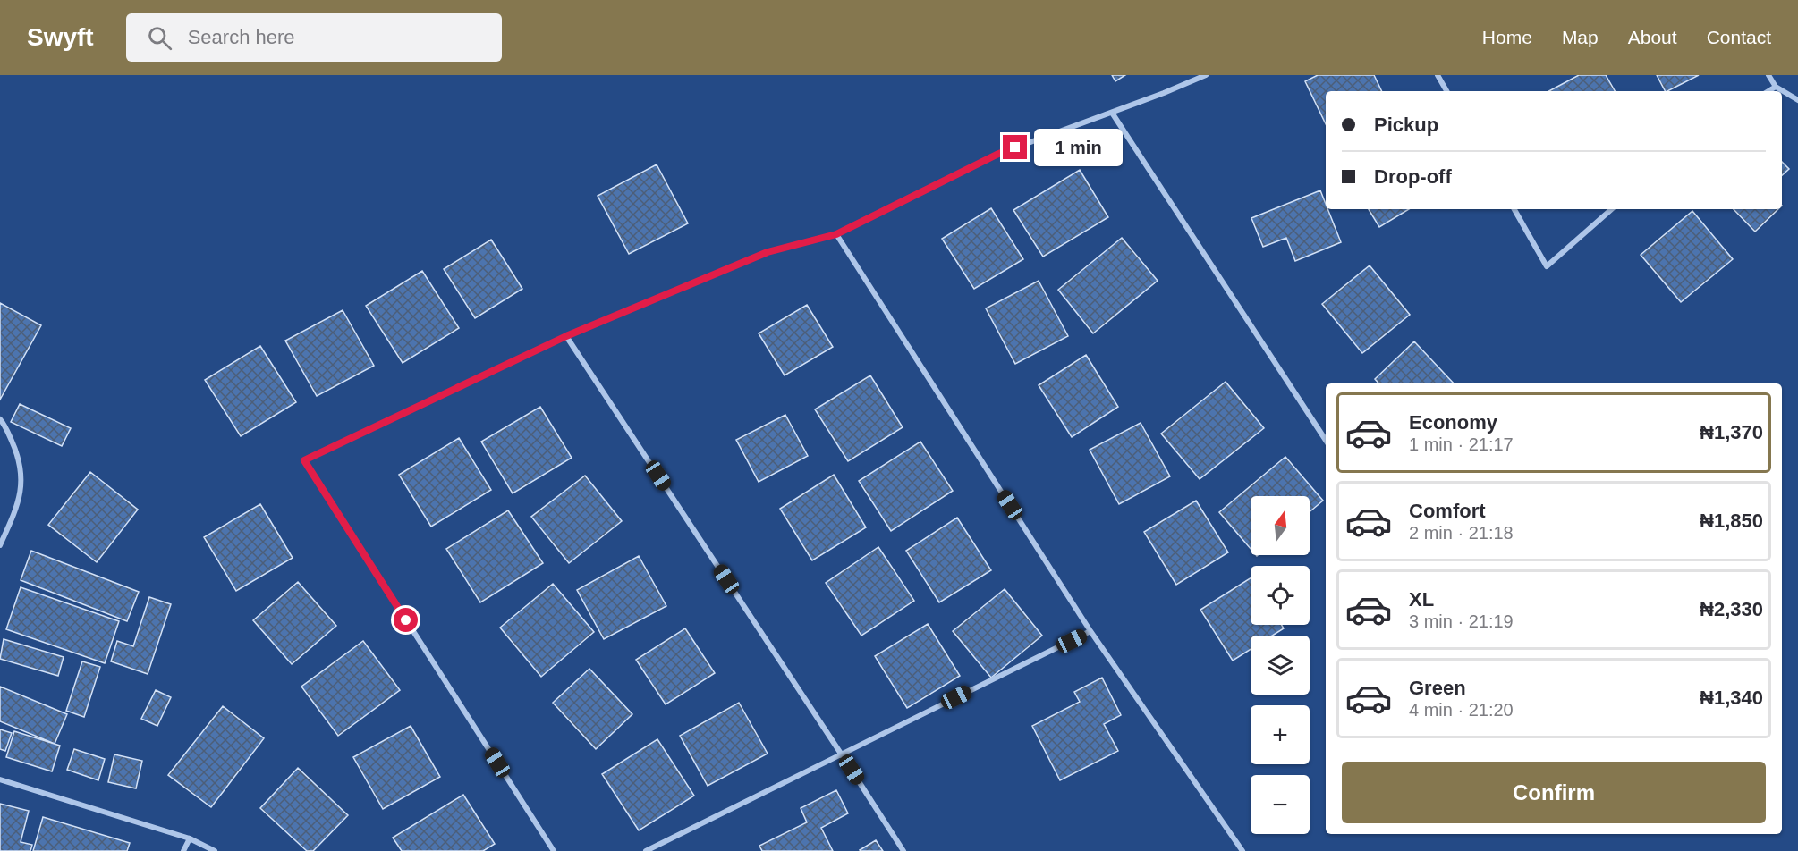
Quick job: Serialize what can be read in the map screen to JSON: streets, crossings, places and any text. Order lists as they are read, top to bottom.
{
  "north": "top",
  "page": {
    "header": "Swyft",
    "search": "Search here",
    "nav": [
      "Home",
      "Map",
      "About",
      "Contact"
    ],
    "banner": ["Pickup", "Drop-off"],
    "bubble": "1 min",
    "list": [
      {
        "name": "Economy",
        "note": "1 min · 21:17",
        "value": "₦1,370"
      },
      {
        "name": "Comfort",
        "note": "2 min · 21:18",
        "value": "₦1,850"
      },
      {
        "name": "XL",
        "note": "3 min · 21:19",
        "value": "₦2,330"
      },
      {
        "name": "Green",
        "note": "4 min · 21:20",
        "value": "₦1,340"
      }
    ],
    "map_buttons": ["+", "−"],
    "buttons": "Confirm"
  }
}
